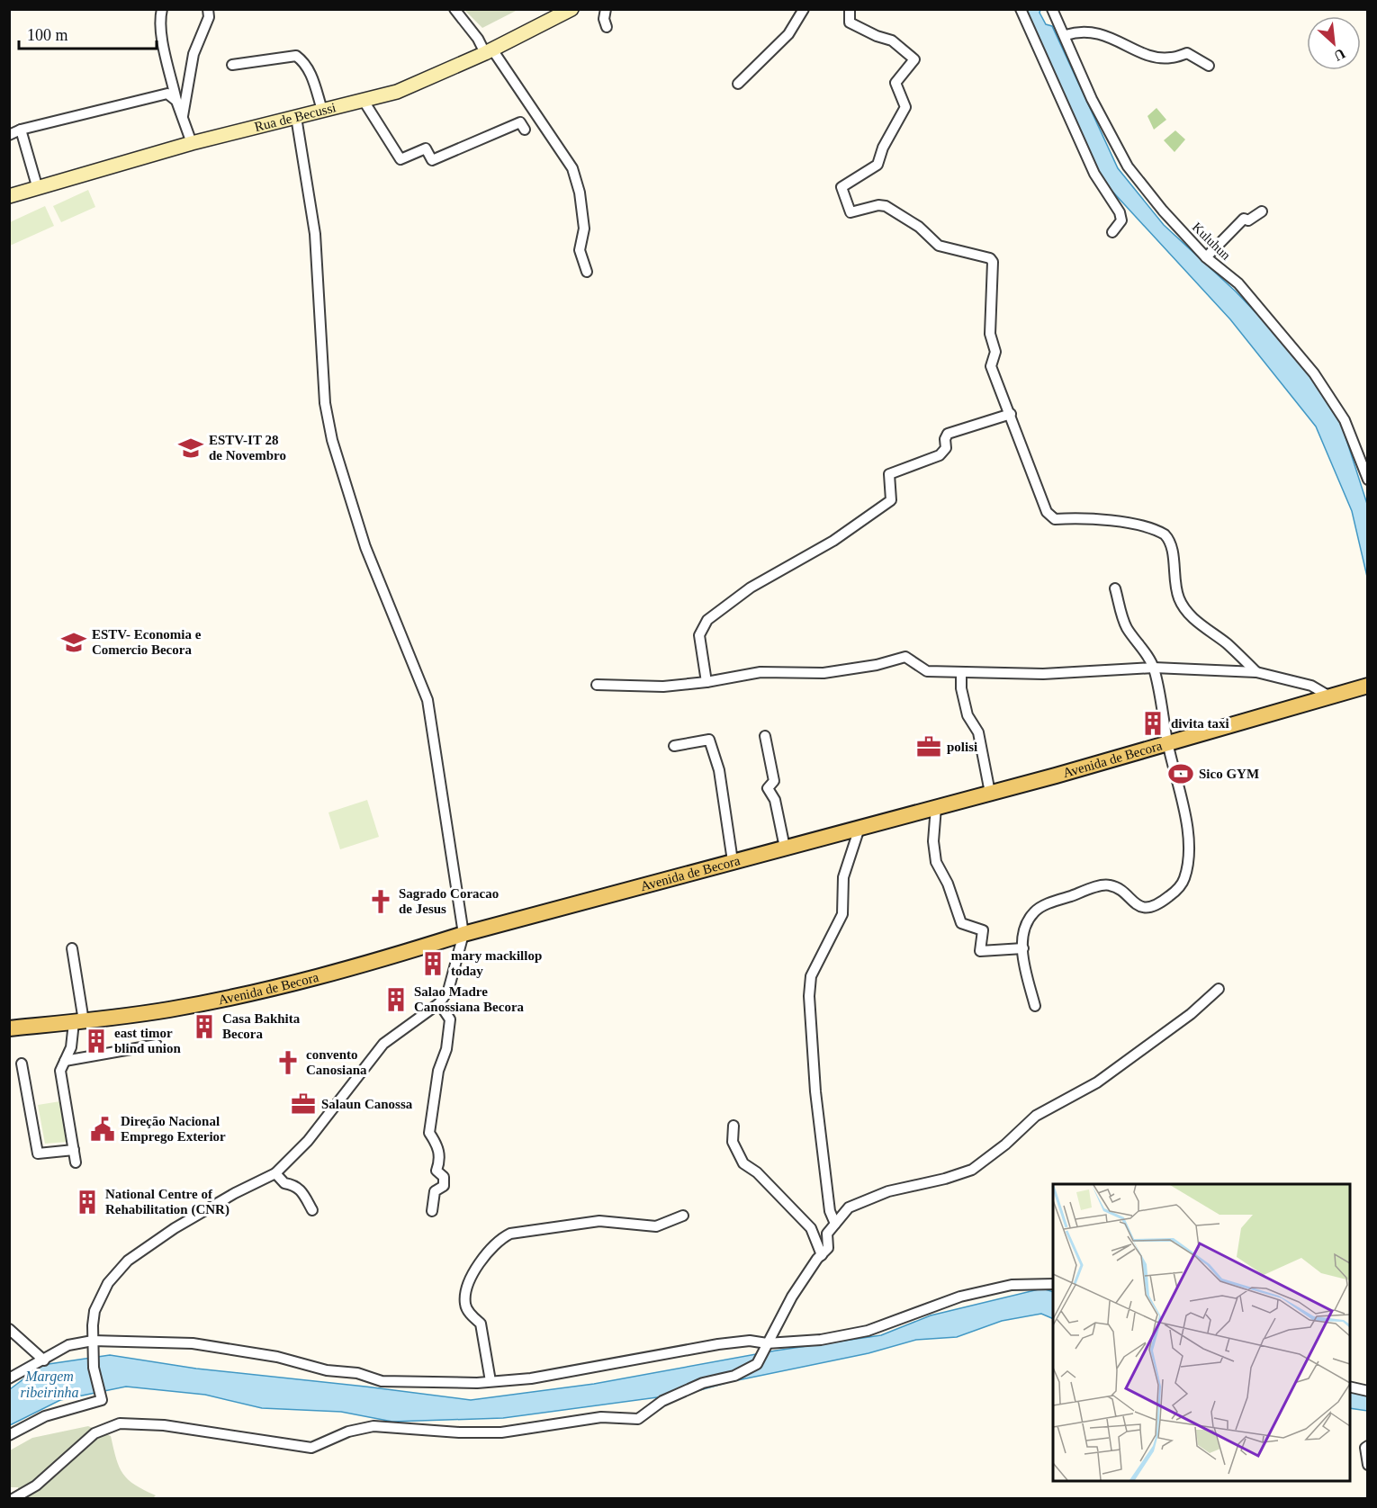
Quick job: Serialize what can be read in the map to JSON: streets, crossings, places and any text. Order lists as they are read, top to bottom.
{
  "streets": {
    "main road": ["Avenida de Becora"],
    "street": ["Rua de Becussi", "Kuluhun"]
  },
  "water": ["Margem ribeirinha"],
  "places": {
    "school or university": ["ESTV-IT 28 de Novembro", "ESTV- Economia e Comercio Becora"],
    "building": [
      "divita taxi",
      "mary mackillop today",
      "Salao Madre Canossiana Becora",
      "Casa Bakhita Becora",
      "east timor blind union",
      "National Centre of Rehabilitation (CNR)"
    ],
    "office": ["polisi", "Salaun Canossa"],
    "sports": ["Sico GYM"],
    "church": ["Sagrado Coracao de Jesus", "convento Canosiana"],
    "public building": ["Direção Nacional Emprego Exterior"]
  },
  "scale_bar": "100 m",
  "north": "bottom right"
}
